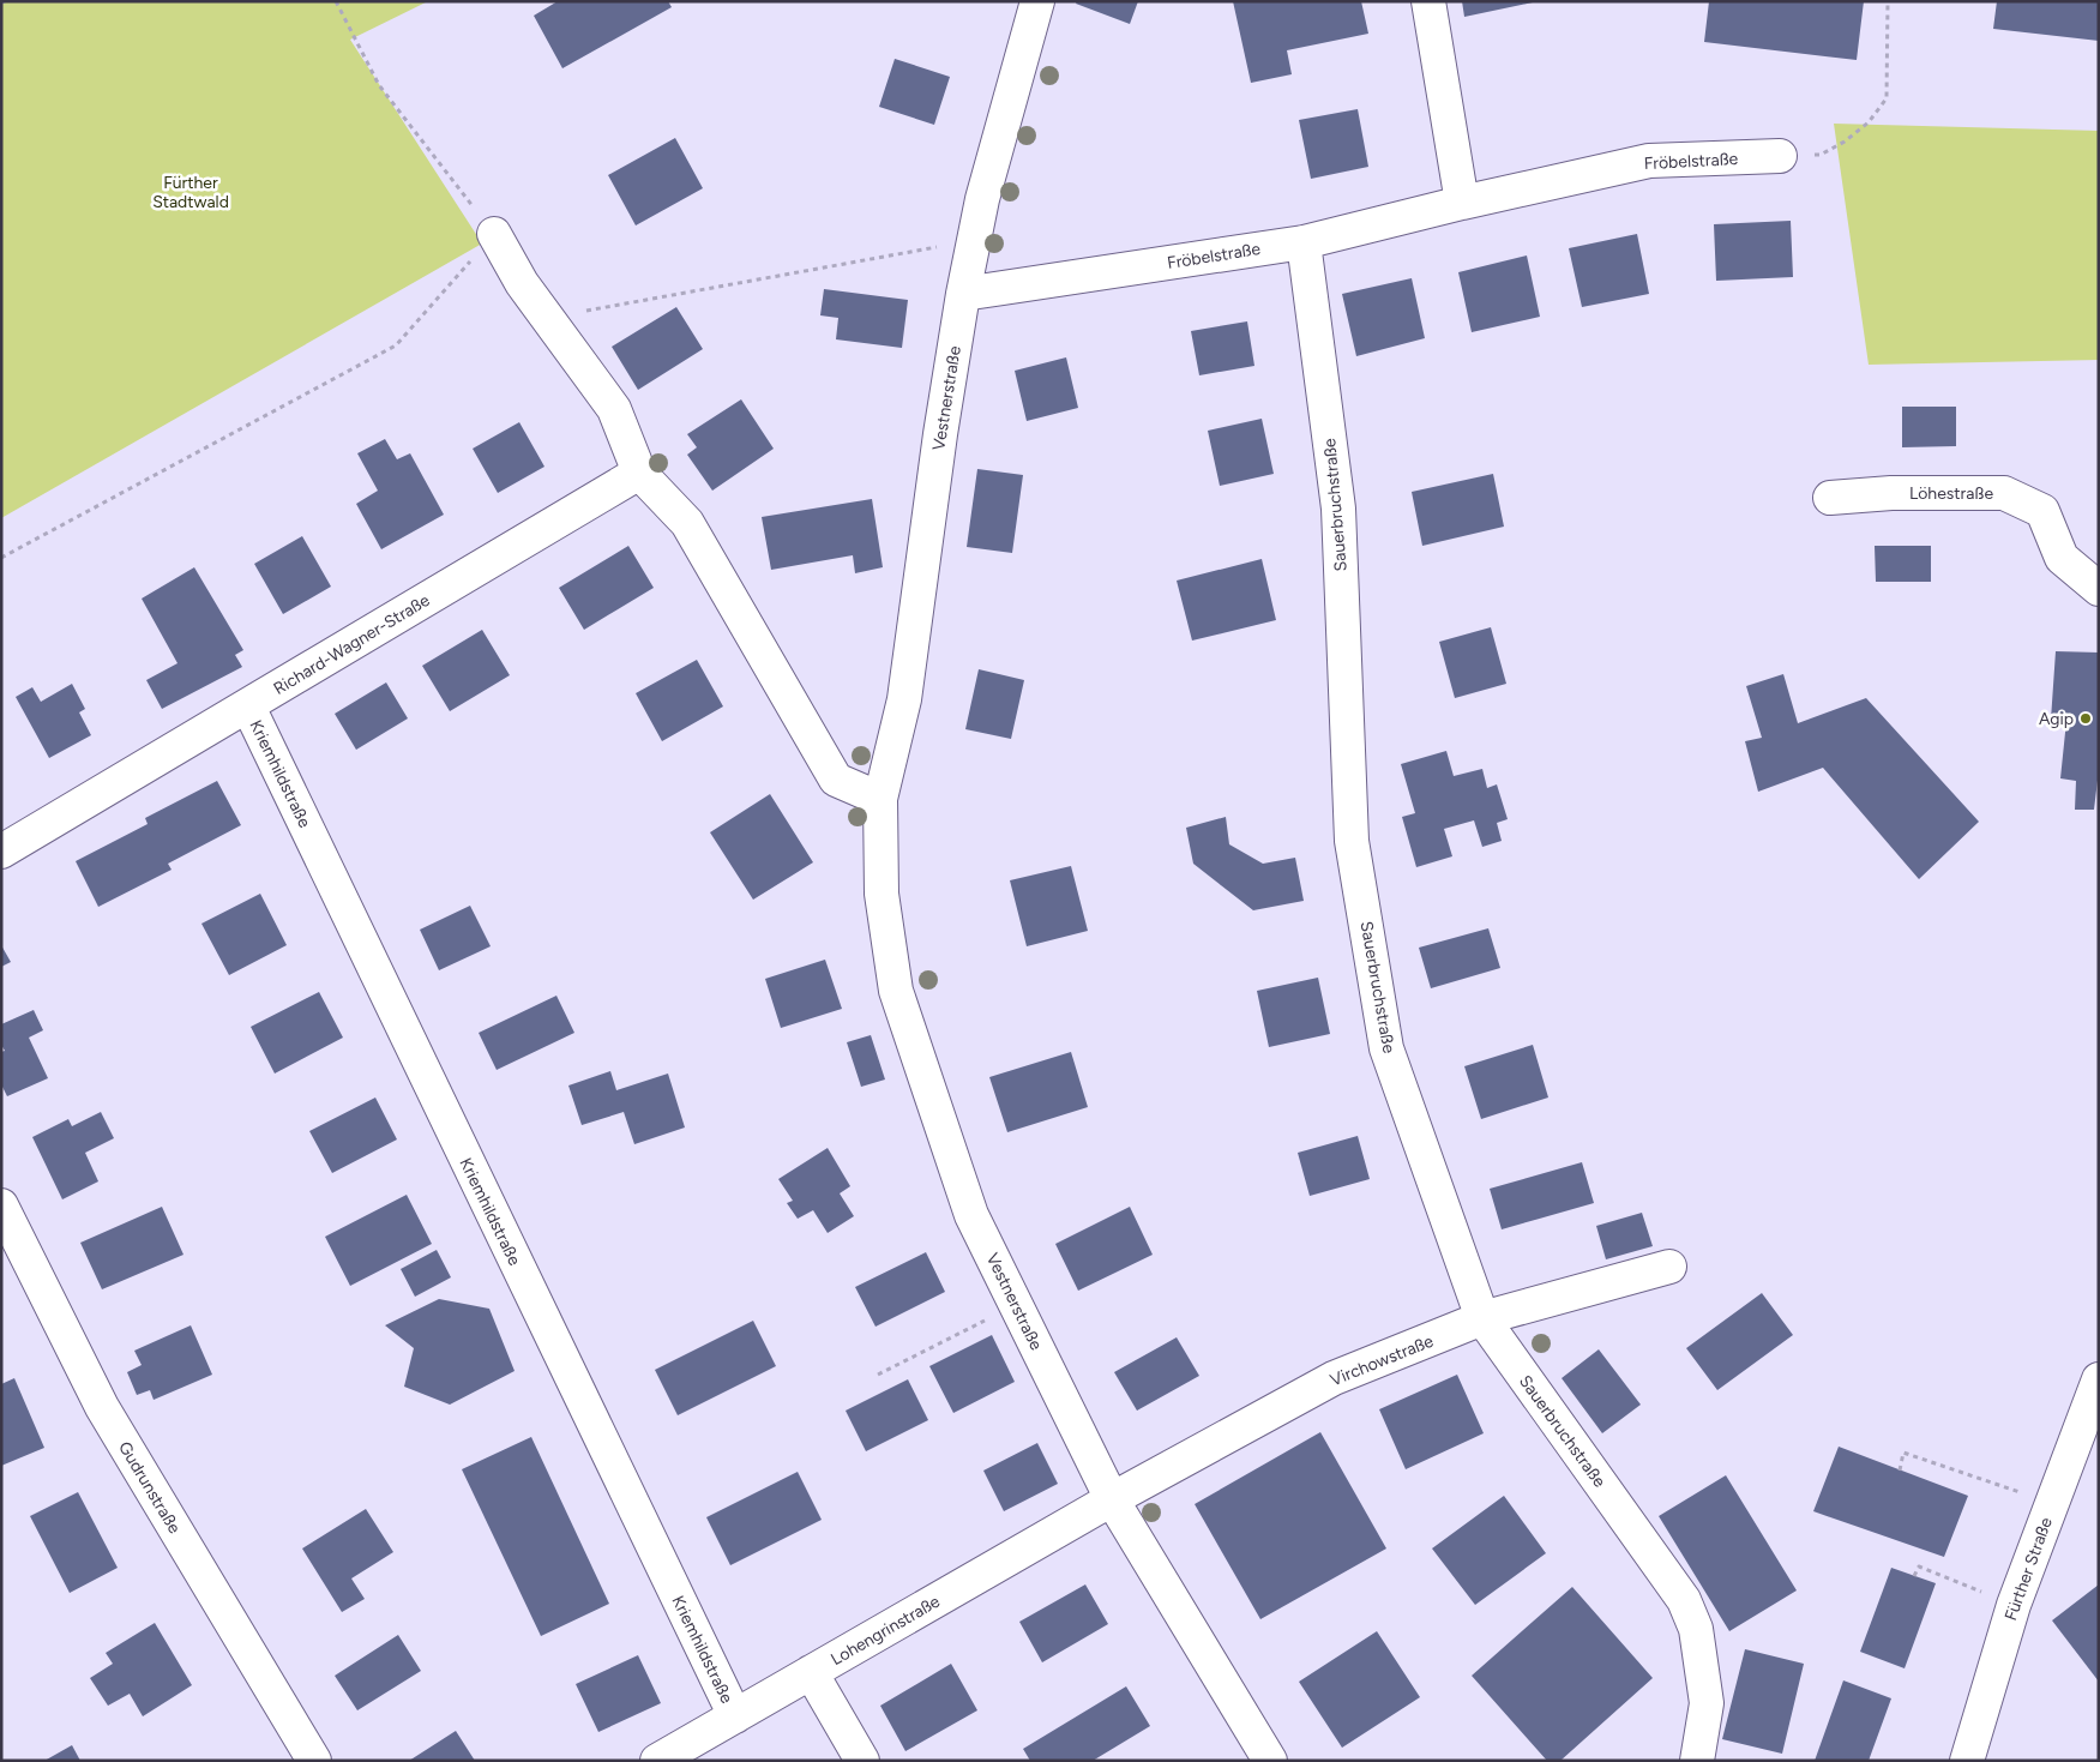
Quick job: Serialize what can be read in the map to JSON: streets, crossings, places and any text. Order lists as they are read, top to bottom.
{
  "streets": {
    "street": [
      "Fröbelstraße",
      "Vestnerstraße",
      "Löhestraße",
      "Sauerbruchstraße",
      "Richard-Wagner-Straße",
      "Kriemhildstraße",
      "Virchowstraße",
      "Gudrunstraße",
      "Fürther Straße",
      "Lohengrinstraße"
    ]
  },
  "crossings": [
    ["Fröbelstraße", "Vestnerstraße"],
    ["Fröbelstraße", "Sauerbruchstraße"],
    ["Vestnerstraße", "Virchowstraße"],
    ["Vestnerstraße", "Lohengrinstraße"],
    ["Sauerbruchstraße", "Virchowstraße"],
    ["Richard-Wagner-Straße", "Kriemhildstraße"],
    ["Kriemhildstraße", "Lohengrinstraße"],
    ["Virchowstraße", "Lohengrinstraße"]
  ],
  "parks": ["Fürther Stadtwald"],
  "places": ["Agip"]
}
